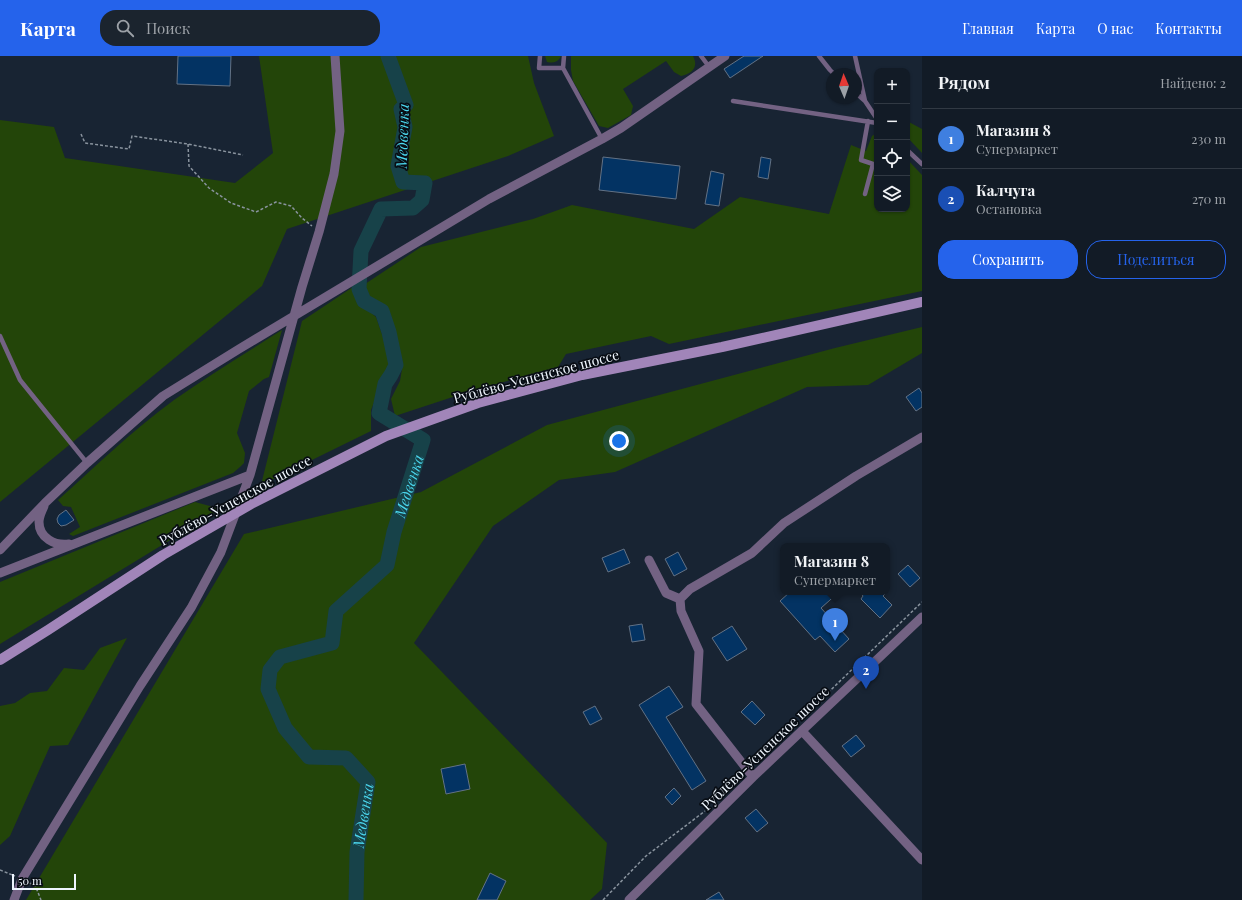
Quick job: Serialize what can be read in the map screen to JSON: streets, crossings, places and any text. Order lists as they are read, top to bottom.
{
  "streets": {
    "main road": ["Рублёво-Успенское шоссе"]
  },
  "water": ["Медвенка"],
  "scale_bar": "50 m",
  "north": "top",
  "page": {
    "header": "Карта",
    "search": "Поиск",
    "nav": [
      "Главная",
      "Карта",
      "О нас",
      "Контакты"
    ],
    "heading": ["Рядом", "Найдено: 2"],
    "map_buttons": ["+", "−"],
    "list": [
      {
        "mark": "1",
        "name": "Магазин 8",
        "note": "Супермаркет",
        "value": "230 m"
      },
      {
        "mark": "2",
        "name": "Калчуга",
        "note": "Остановка",
        "value": "270 m"
      }
    ],
    "buttons": ["Сохранить", "Поделиться"],
    "popup": ["Магазин 8", "Супермаркет"],
    "pins": ["1", "2"],
    "scale": "50 m"
  }
}
